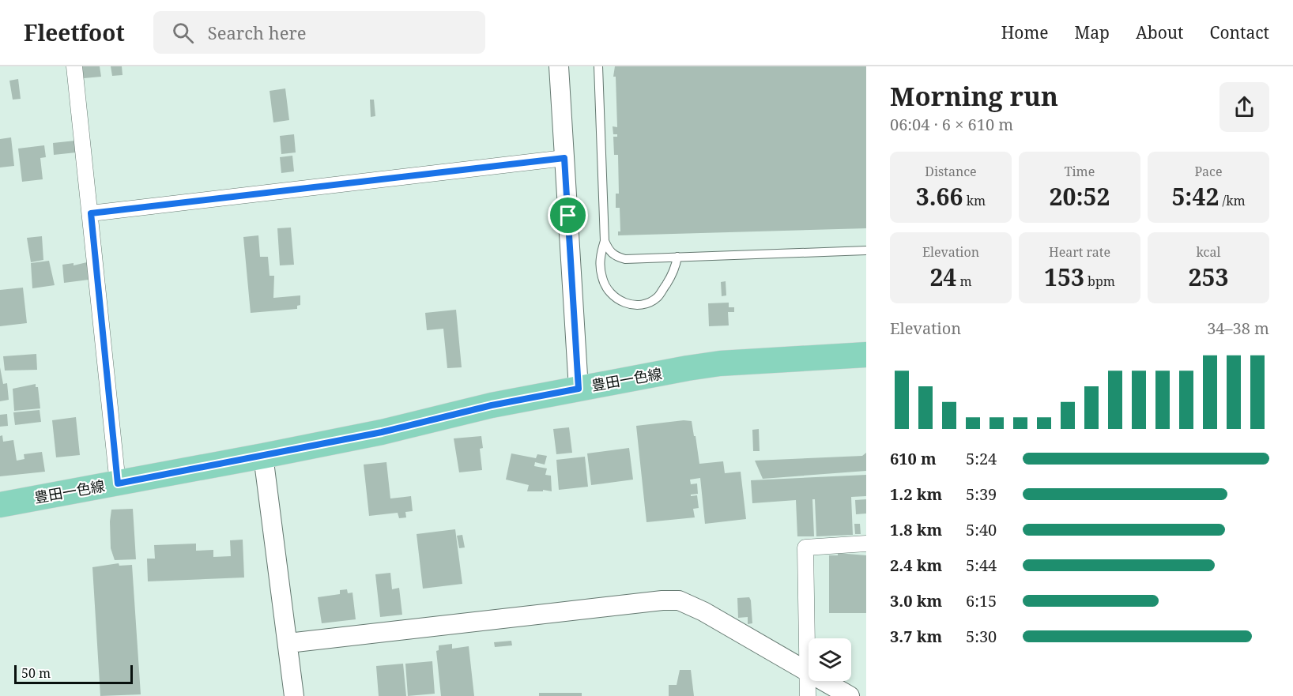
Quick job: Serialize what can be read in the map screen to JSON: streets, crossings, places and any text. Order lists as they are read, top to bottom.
{
  "streets": {
    "main road": ["豊田一色線"]
  },
  "scale_bar": "50 m",
  "page": {
    "header": "Fleetfoot",
    "search": "Search here",
    "nav": [
      "Home",
      "Map",
      "About",
      "Contact"
    ],
    "heading": ["Morning run", "06:04 · 6 × 610 m"],
    "stats": [
      ["Distance", "3.66 km"],
      ["Time", "20:52"],
      ["Pace", "5:42 /km"],
      ["Elevation", "24 m"],
      ["Heart rate", "153 bpm"],
      ["kcal", "253"]
    ],
    "chart": ["Elevation", "34–38 m"],
    "list": [
      {
        "name": "610 m",
        "note": "5:24"
      },
      {
        "name": "1.2 km",
        "note": "5:39"
      },
      {
        "name": "1.8 km",
        "note": "5:40"
      },
      {
        "name": "2.4 km",
        "note": "5:44"
      },
      {
        "name": "3.0 km",
        "note": "6:15"
      },
      {
        "name": "3.7 km",
        "note": "5:30"
      }
    ],
    "scale": "50 m"
  }
}
